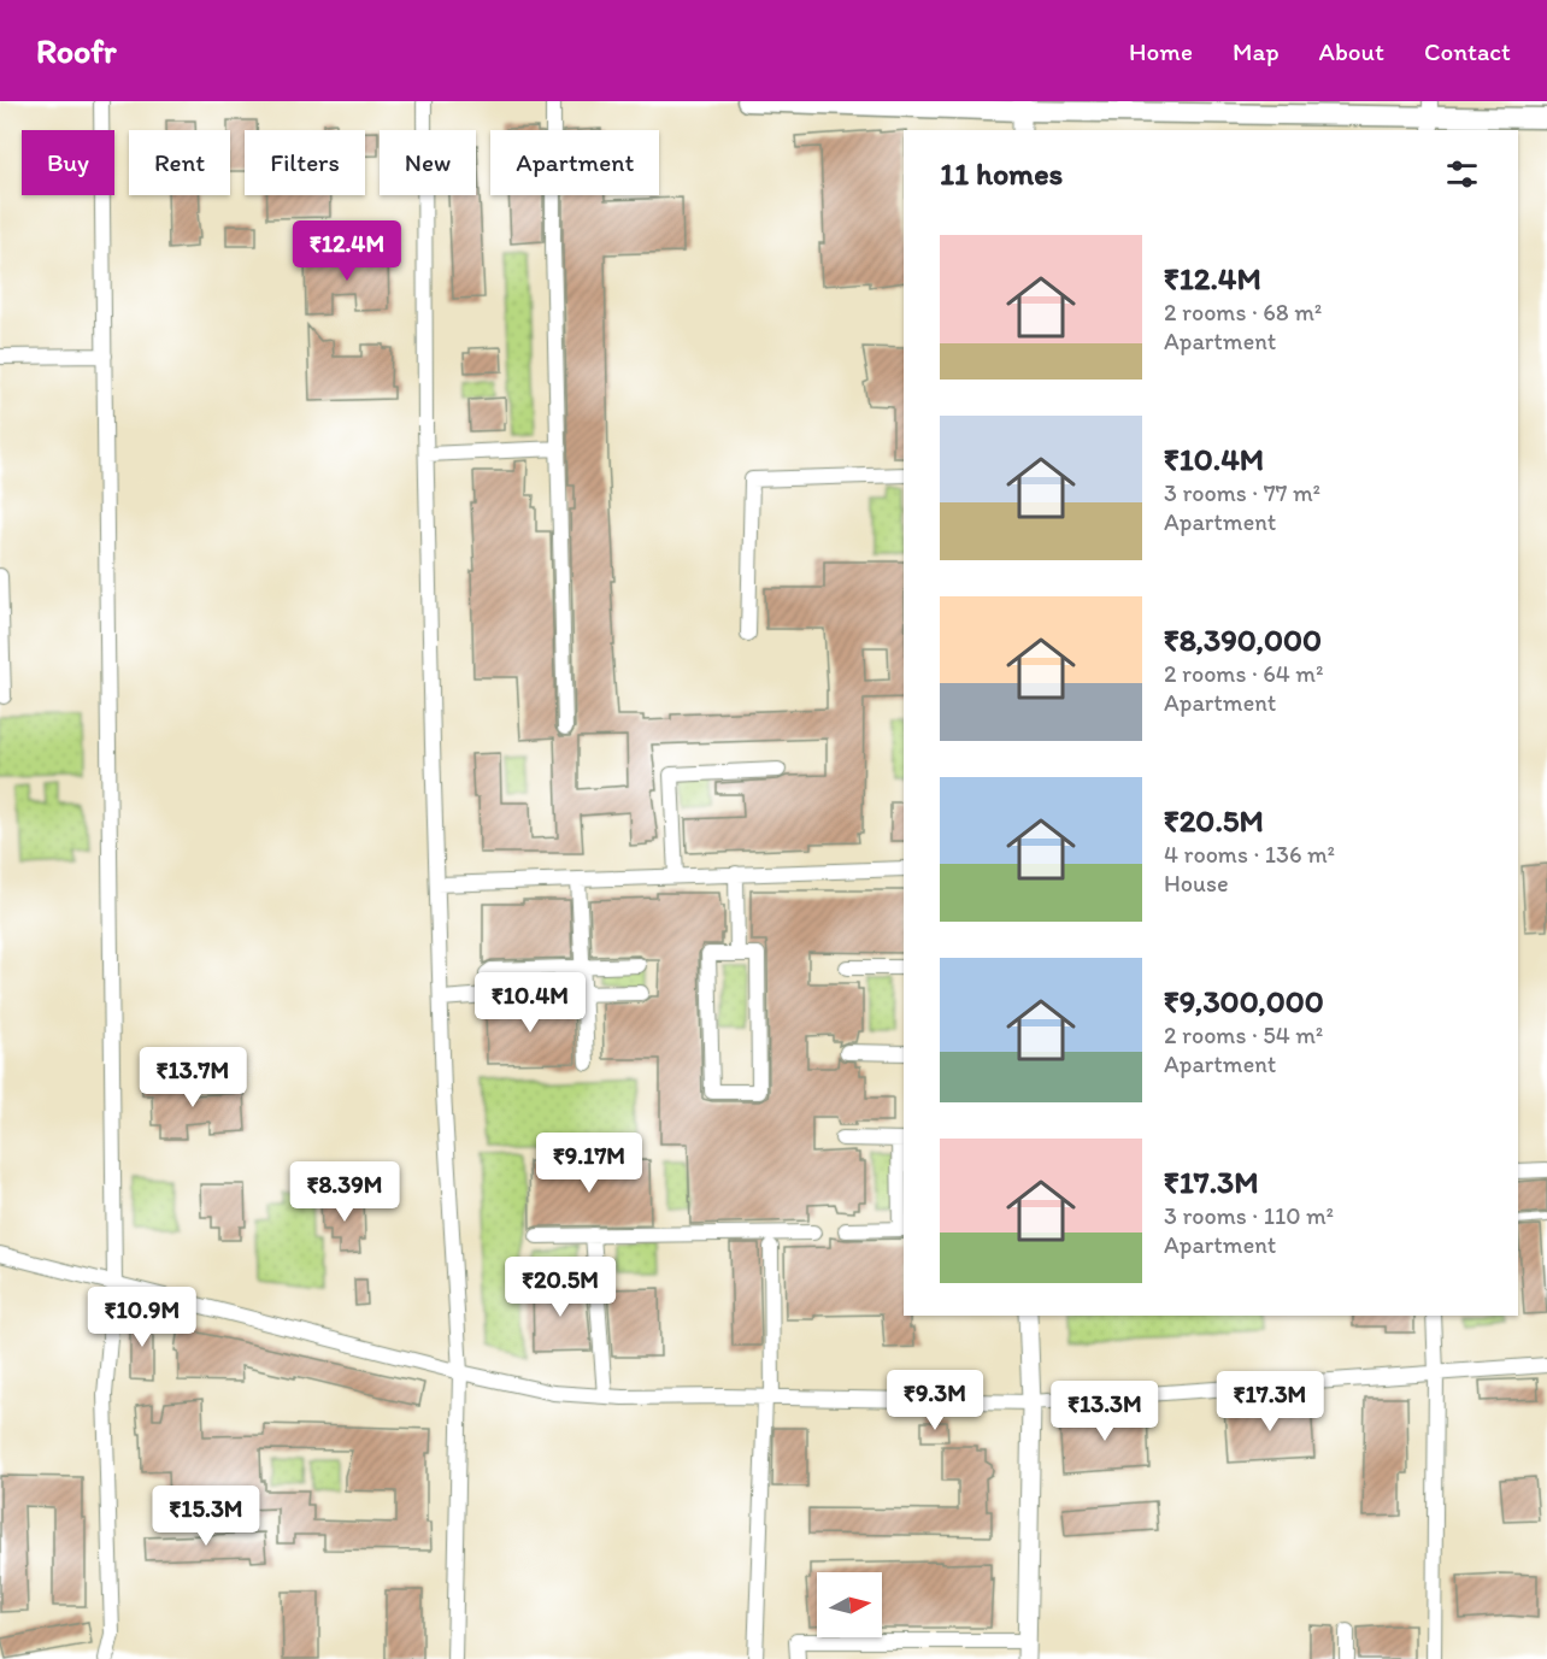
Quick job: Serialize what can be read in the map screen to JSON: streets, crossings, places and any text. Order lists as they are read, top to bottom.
{
  "north": "right",
  "page": {
    "header": "Roofr",
    "nav": [
      "Home",
      "Map",
      "About",
      "Contact"
    ],
    "chip": [
      "Buy",
      "Rent",
      "Filters",
      "New",
      "Apartment"
    ],
    "heading": "11 homes",
    "list": [
      {
        "name": "₹12.4M",
        "note": "2 rooms · 68 m² · Apartment"
      },
      {
        "name": "₹10.4M",
        "note": "3 rooms · 77 m² · Apartment"
      },
      {
        "name": "₹8,390,000",
        "note": "2 rooms · 64 m² · Apartment"
      },
      {
        "name": "₹20.5M",
        "note": "4 rooms · 136 m² · House"
      },
      {
        "name": "₹9,300,000",
        "note": "2 rooms · 54 m² · Apartment"
      },
      {
        "name": "₹17.3M",
        "note": "3 rooms · 110 m² · Apartment"
      }
    ],
    "price": [
      "₹12.4M",
      "₹10.4M",
      "₹13.7M",
      "₹9.17M",
      "₹8.39M",
      "₹20.5M",
      "₹10.9M",
      "₹9.3M",
      "₹17.3M",
      "₹13.3M",
      "₹15.3M"
    ]
  }
}
